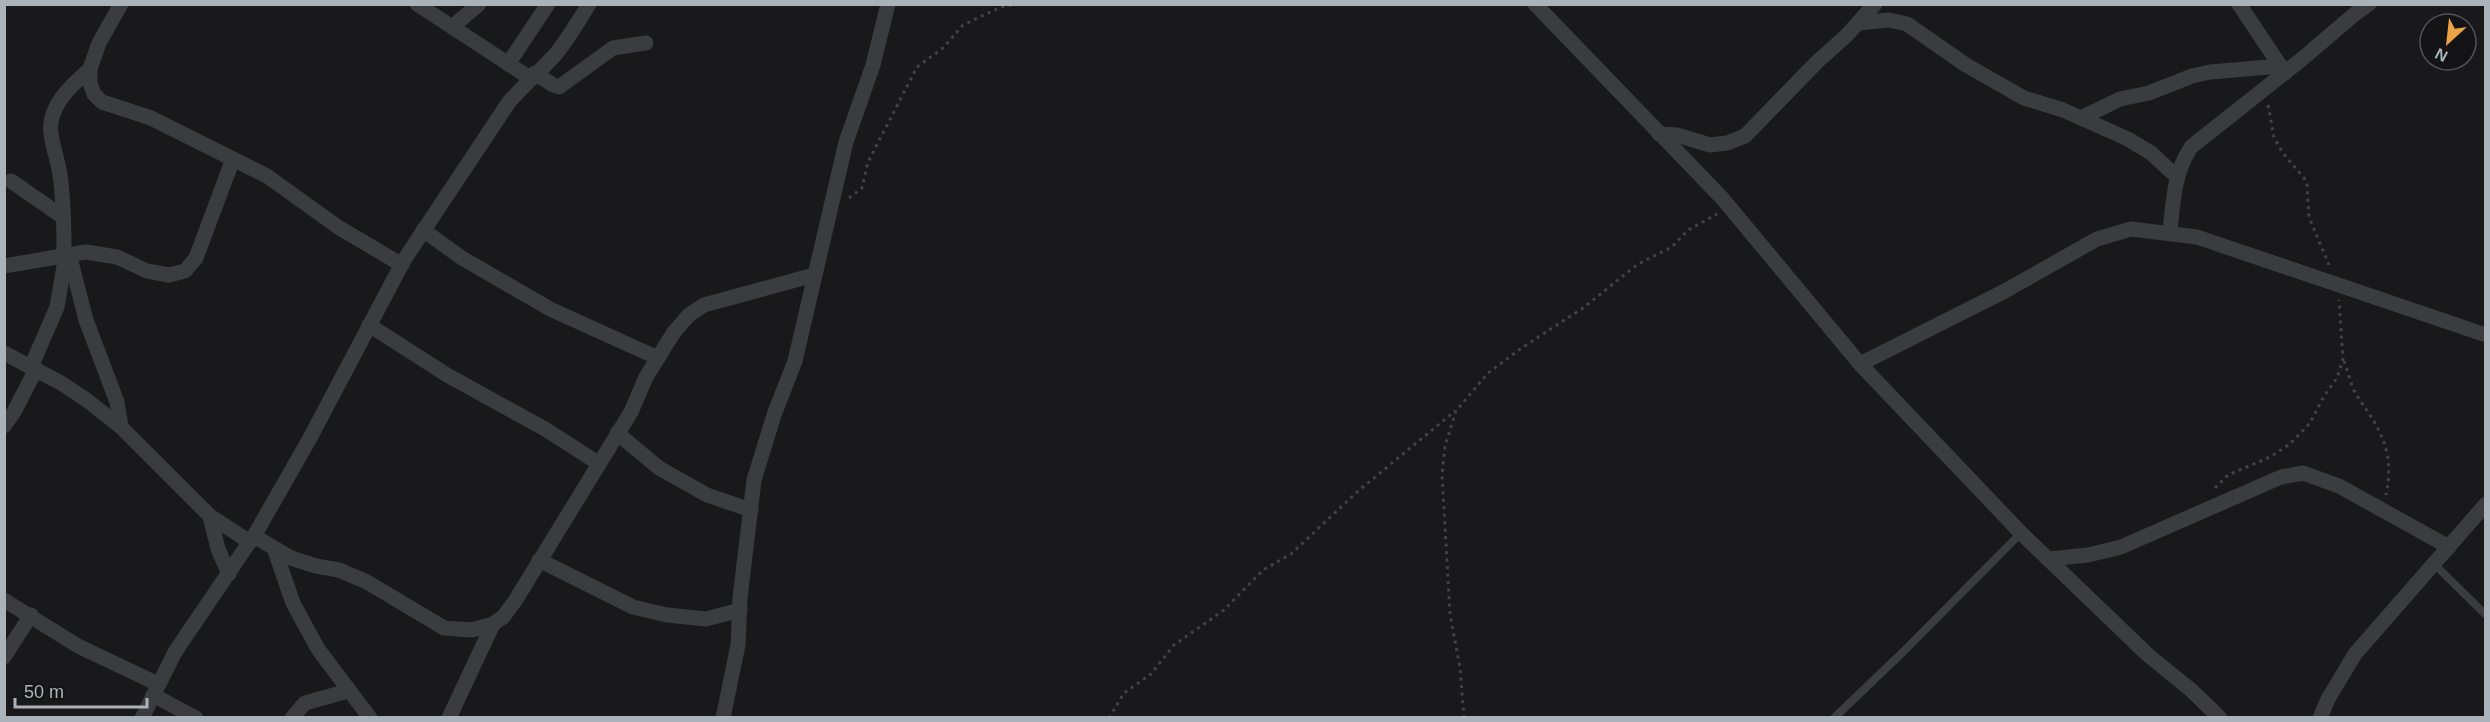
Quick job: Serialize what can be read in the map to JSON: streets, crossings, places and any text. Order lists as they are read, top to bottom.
{
  "scale_bar": "50 m",
  "north": "bottom left"
}
